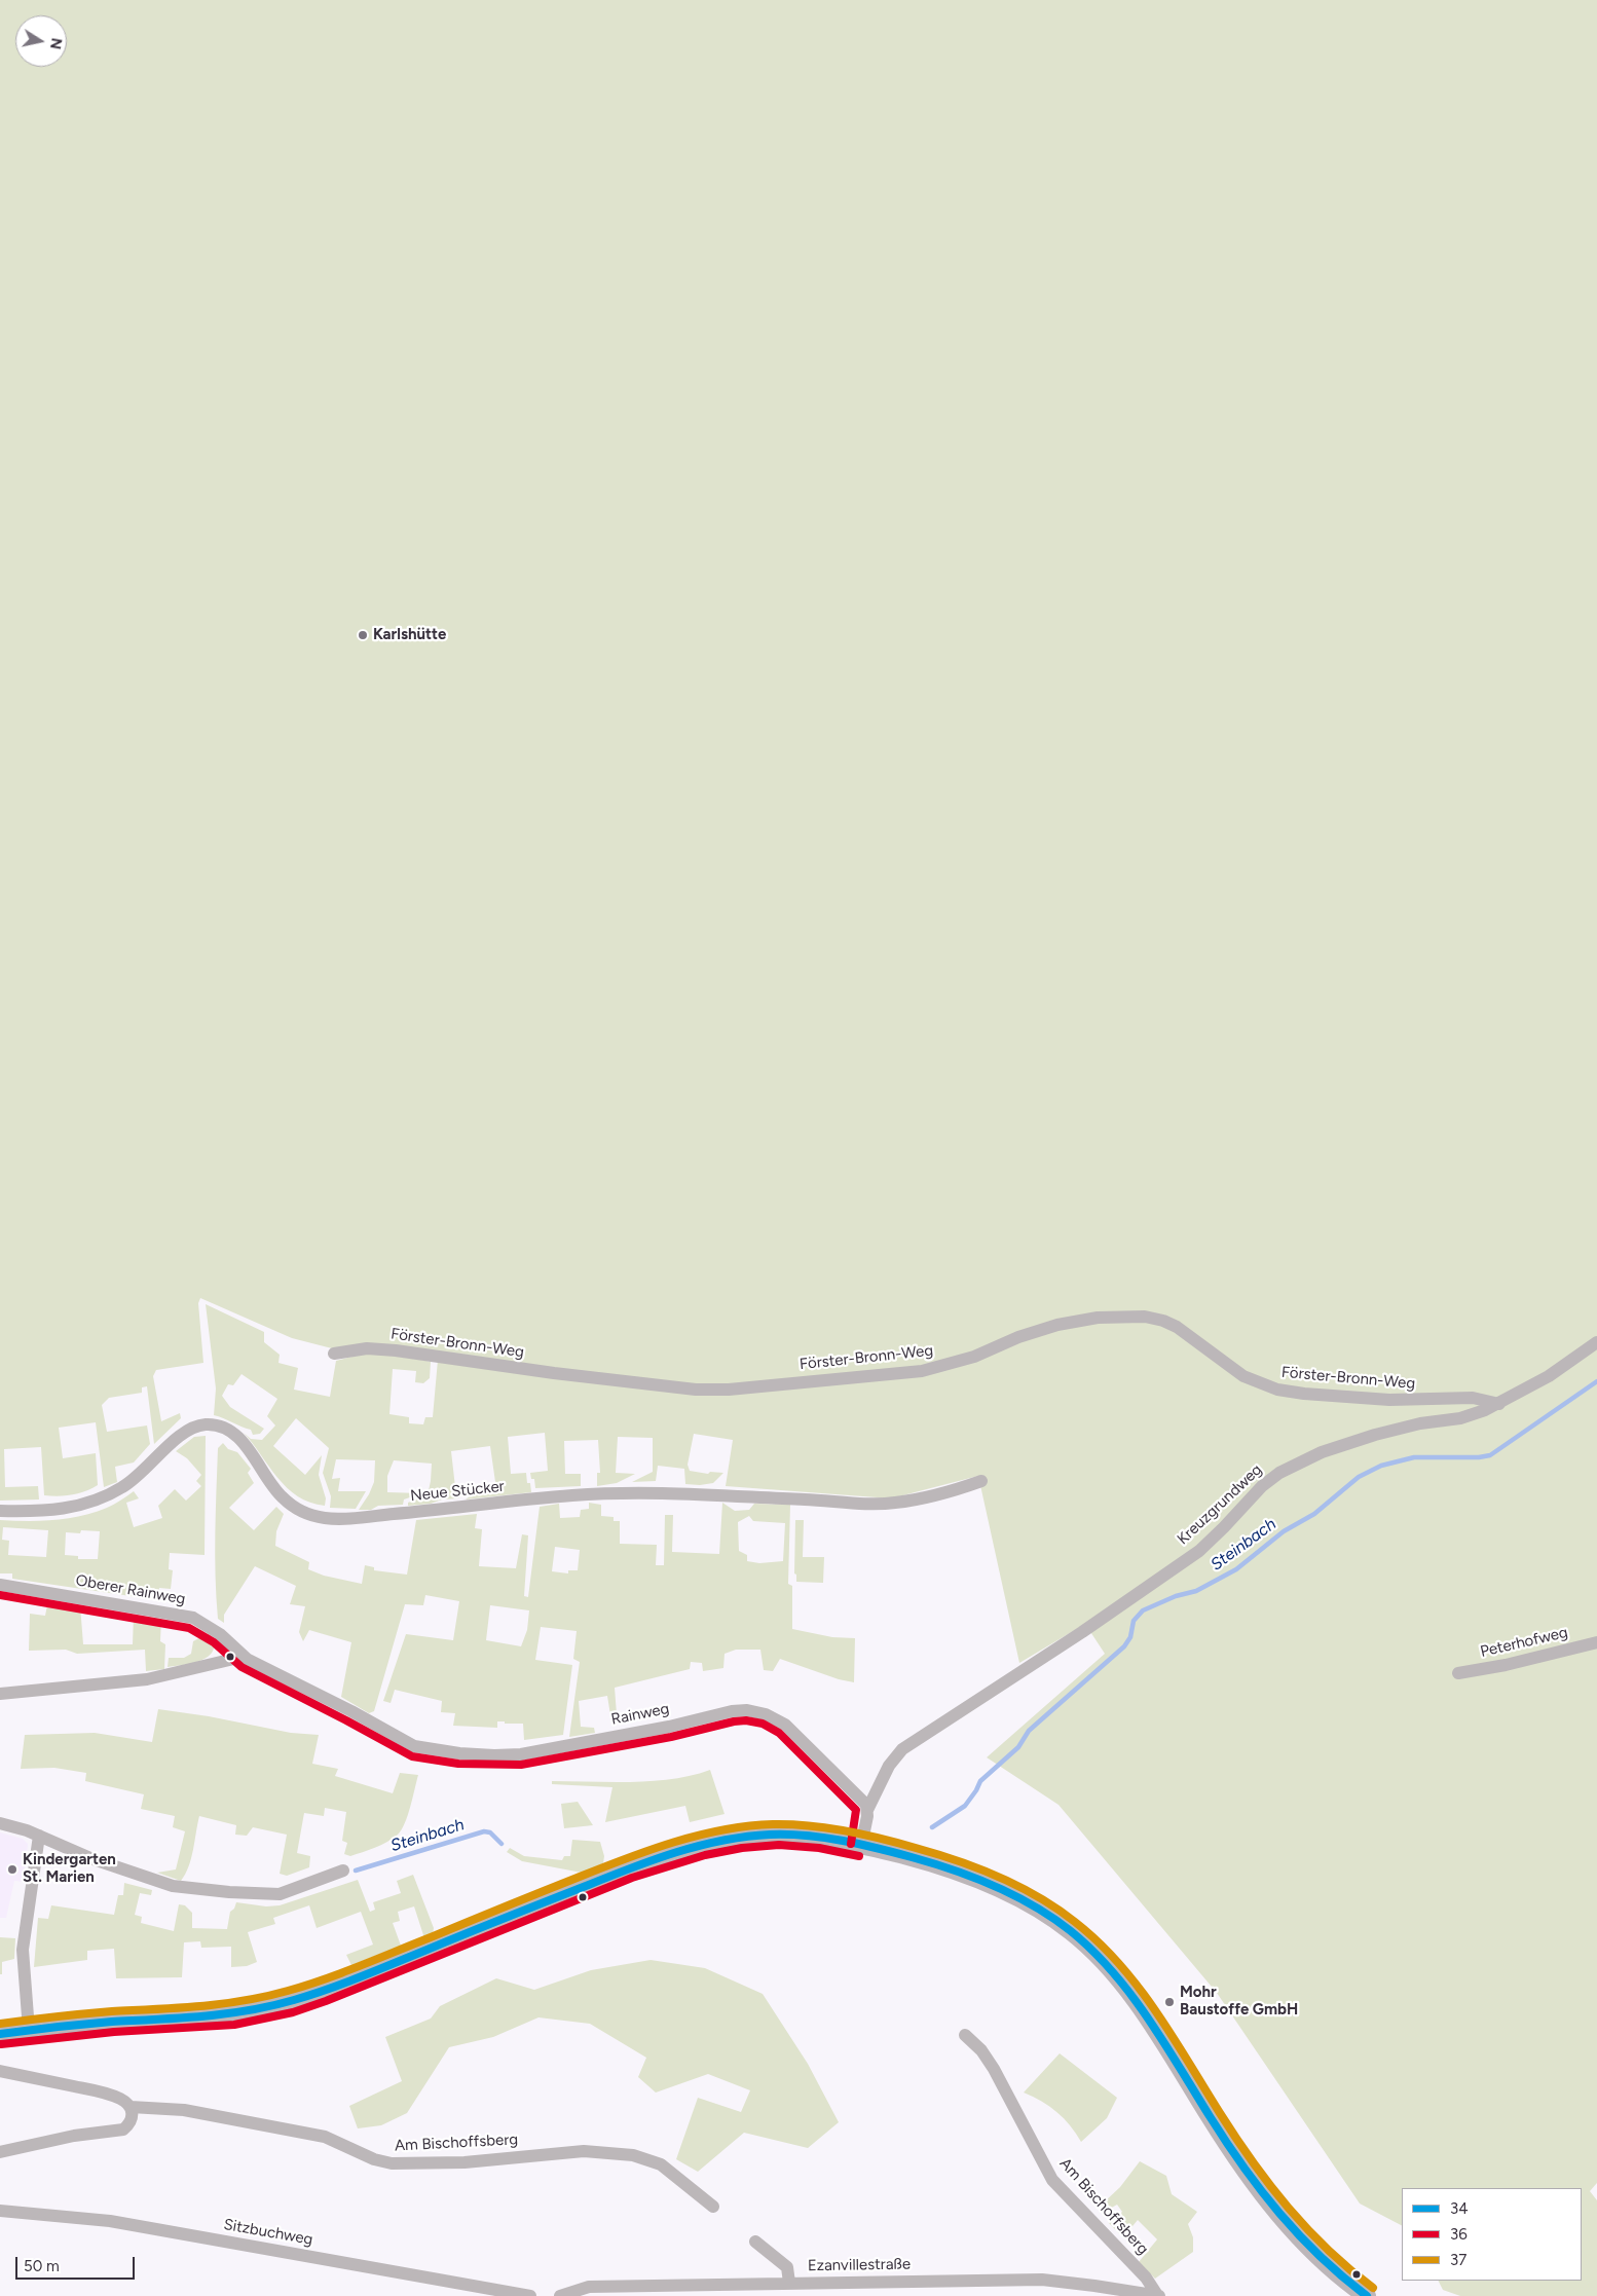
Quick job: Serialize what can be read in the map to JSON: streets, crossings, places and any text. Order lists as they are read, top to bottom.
{
  "streets": {
    "street": [
      "Förster-Bronn-Weg",
      "Neue Stücker",
      "Kreuzgrundweg",
      "Oberer Rainweg",
      "Peterhofweg",
      "Rainweg",
      "Am Bischoffsberg",
      "Sitzbuchweg",
      "Ezanvillestraße"
    ]
  },
  "crossings": [
    ["Förster-Bronn-Weg", "Kreuzgrundweg"],
    ["Kreuzgrundweg", "Rainweg"],
    ["Oberer Rainweg", "Rainweg"],
    ["Am Bischoffsberg", "Ezanvillestraße"]
  ],
  "water": ["Steinbach"],
  "places": ["Karlshütte", "Kindergarten St. Marien", "Mohr Baustoffe GmbH"],
  "lines": ["transit line 36", "transit line 37", "transit line 34"],
  "legend": ["34", "36", "37"],
  "scale_bar": "50 m",
  "north": "right"
}
